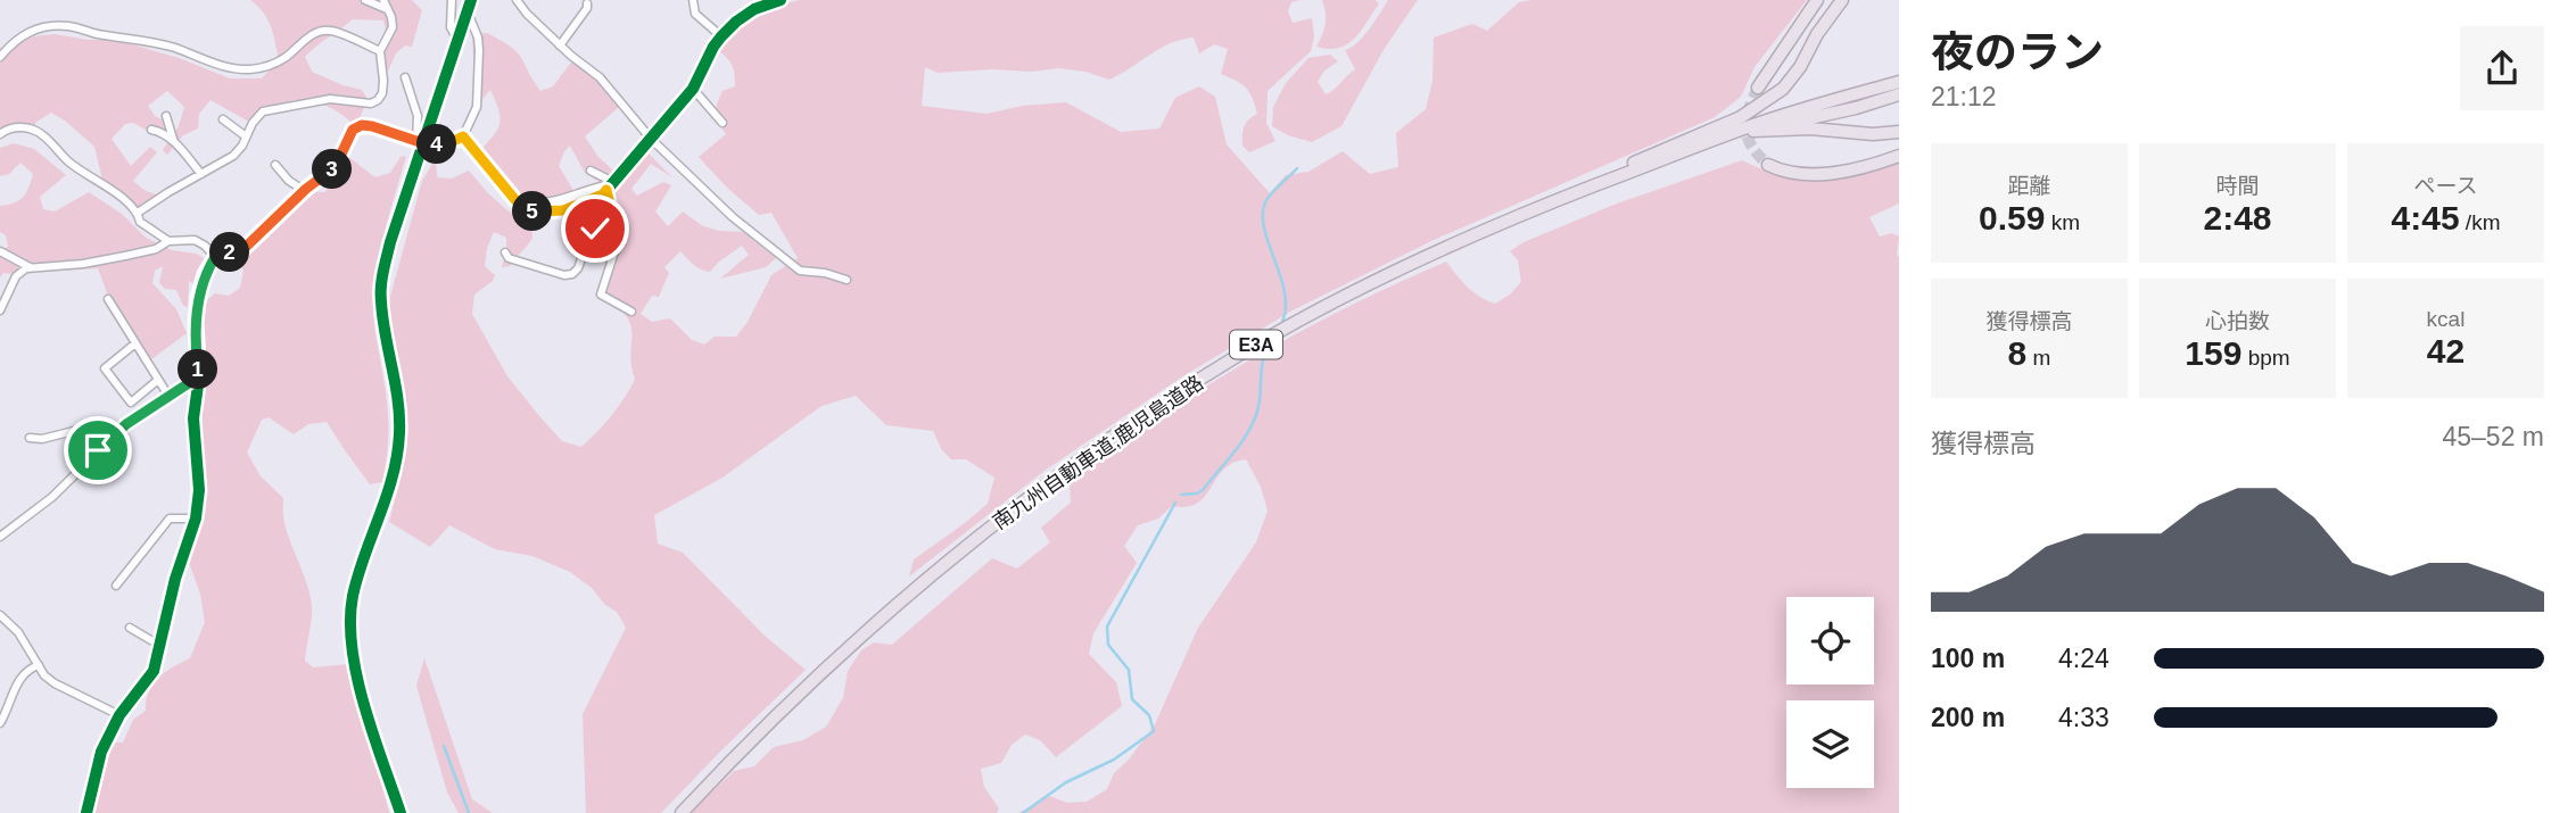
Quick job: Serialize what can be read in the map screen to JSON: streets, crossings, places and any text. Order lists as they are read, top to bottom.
{
  "streets": {
    "highway": ["E3A", "南九州自動車道;鹿児島道路"]
  },
  "page": {
    "heading": ["夜のラン", "21:12"],
    "pins": [
      "4",
      "3",
      "5",
      "2",
      "1"
    ],
    "stats": [
      ["距離", "0.59 km"],
      ["時間", "2:48"],
      ["ペース", "4:45 /km"],
      ["獲得標高", "8 m"],
      ["心拍数", "159 bpm"],
      ["kcal", "42"]
    ],
    "chart": ["獲得標高", "45–52 m"],
    "list": [
      {
        "name": "100 m",
        "note": "4:24"
      },
      {
        "name": "200 m",
        "note": "4:33"
      }
    ]
  }
}
